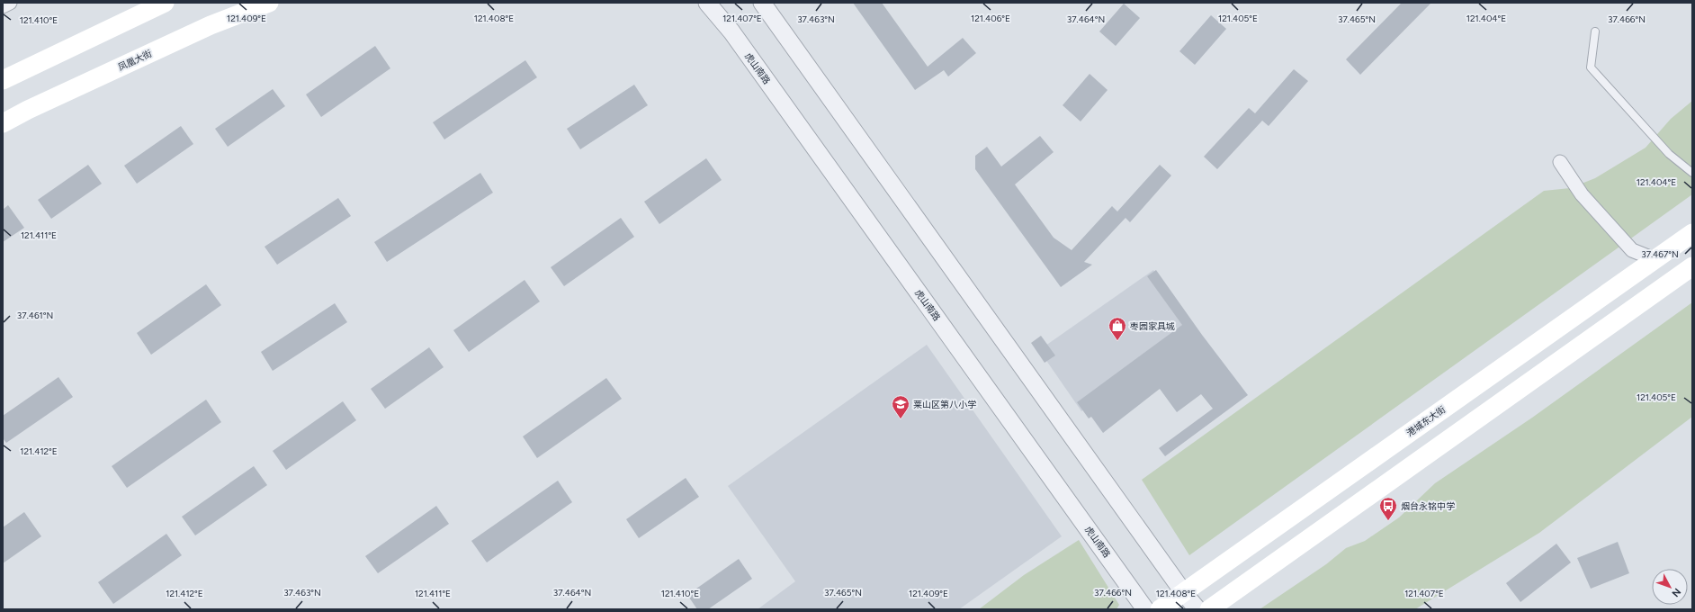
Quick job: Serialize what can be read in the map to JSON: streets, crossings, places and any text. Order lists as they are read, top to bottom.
{
  "streets": {
    "main road": ["凤凰大街", "港城东大街"],
    "street": ["虎山南路"]
  },
  "places": {
    "shop": ["枣园家具城"],
    "school or university": ["莱山区第八小学"],
    "bus stop": ["烟台永铭中学"]
  },
  "north": "bottom right",
  "coordinates": [
    "121.404°E",
    "121.409°E",
    "121.408°E",
    "121.407°E",
    "121.406°E",
    "121.405°E",
    "37.464°N",
    "37.465°N",
    "37.463°N",
    "37.466°N",
    "121.410°E",
    "121.411°E",
    "37.467°N",
    "37.461°N",
    "121.412°E"
  ]
}
